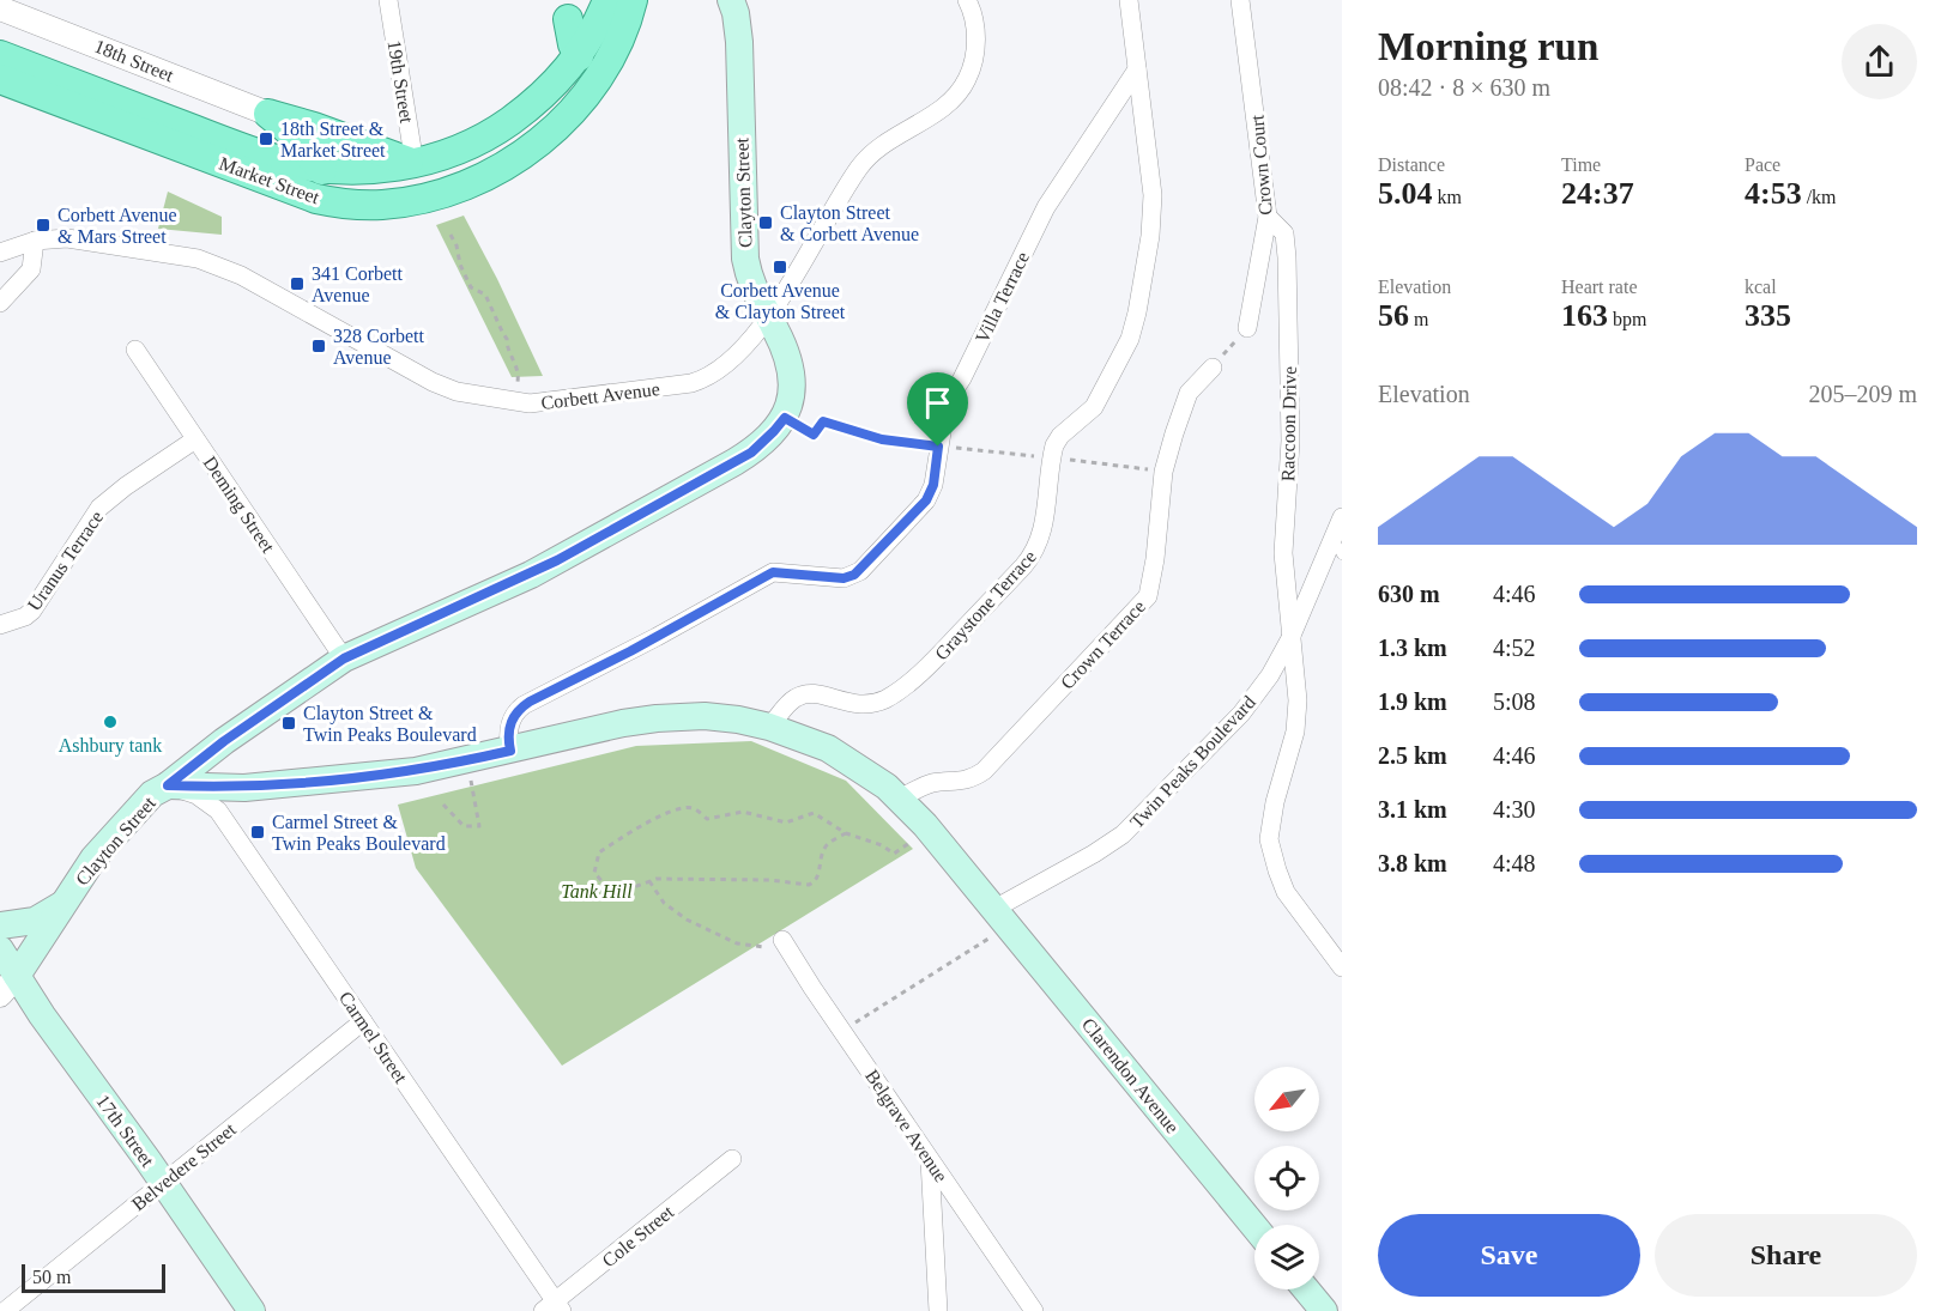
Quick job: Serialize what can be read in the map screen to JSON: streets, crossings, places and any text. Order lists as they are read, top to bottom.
{
  "streets": {
    "main road": [
      "Market Street",
      "Clayton Street",
      "Clarendon Avenue",
      "17th Street"
    ],
    "street": [
      "18th Street",
      "19th Street",
      "Crown Court",
      "Villa Terrace",
      "Corbett Avenue",
      "Raccoon Drive",
      "Deming Street",
      "Uranus Terrace",
      "Graystone Terrace",
      "Crown Terrace",
      "Twin Peaks Boulevard",
      "Carmel Street",
      "Belgrave Avenue",
      "Belvedere Street",
      "Cole Street"
    ]
  },
  "crossings": [
    ["19th Street", "Market Street"],
    ["Crown Court", "Raccoon Drive"],
    ["Clayton Street", "Corbett Avenue"],
    ["Clayton Street", "Deming Street"],
    ["Clayton Street", "Carmel Street"],
    ["Clayton Street", "17th Street"],
    ["Villa Terrace", "Graystone Terrace"],
    ["Raccoon Drive", "Twin Peaks Boulevard"],
    ["Deming Street", "Uranus Terrace"],
    ["Twin Peaks Boulevard", "Clarendon Avenue"],
    ["Carmel Street", "Belvedere Street"],
    ["Carmel Street", "Cole Street"],
    ["17th Street", "Belvedere Street"]
  ],
  "parks": ["Tank Hill"],
  "places": {
    "transit": [
      "18th Street & Market Street",
      "Clayton Street & Corbett Avenue",
      "Corbett Avenue & Mars Street",
      "Corbett Avenue & Clayton Street",
      "341 Corbett Avenue",
      "328 Corbett Avenue",
      "Clayton Street & Twin Peaks Boulevard",
      "Carmel Street & Twin Peaks Boulevard"
    ],
    "other": ["Ashbury tank"]
  },
  "scale_bar": "50 m",
  "north": "bottom left",
  "page": {
    "heading": ["Morning run", "08:42 · 8 × 630 m"],
    "stats": [
      ["Distance", "5.04 km"],
      ["Time", "24:37"],
      ["Pace", "4:53 /km"],
      ["Elevation", "56 m"],
      ["Heart rate", "163 bpm"],
      ["kcal", "335"]
    ],
    "chart": ["Elevation", "205–209 m"],
    "list": [
      {
        "name": "630 m",
        "note": "4:46"
      },
      {
        "name": "1.3 km",
        "note": "4:52"
      },
      {
        "name": "1.9 km",
        "note": "5:08"
      },
      {
        "name": "2.5 km",
        "note": "4:46"
      },
      {
        "name": "3.1 km",
        "note": "4:30"
      },
      {
        "name": "3.8 km",
        "note": "4:48"
      }
    ],
    "buttons": ["Save", "Share"],
    "scale": "50 m"
  }
}
